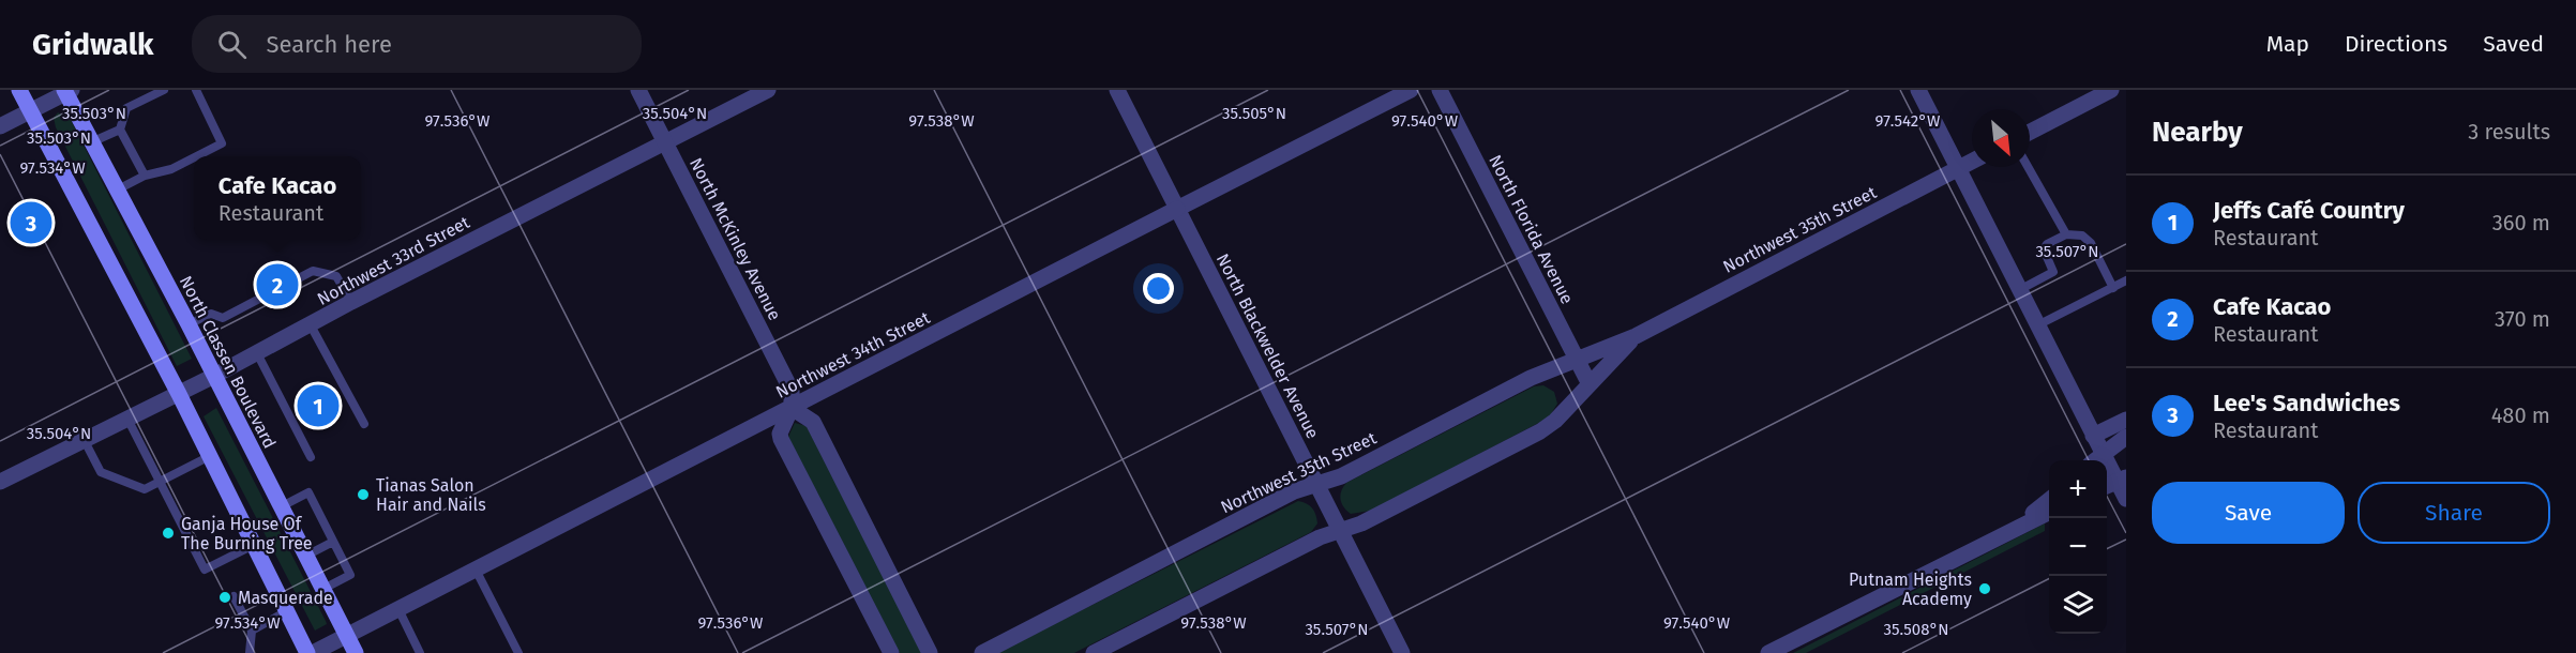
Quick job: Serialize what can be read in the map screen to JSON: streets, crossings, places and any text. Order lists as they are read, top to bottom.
{
  "streets": {
    "main road": ["North Classen Boulevard"],
    "street": [
      "North Florida Avenue",
      "Northwest 35th Street",
      "North McKinley Avenue",
      "Northwest 33rd Street",
      "North Blackwelder Avenue",
      "Northwest 34th Street"
    ]
  },
  "crossings": [
    ["North Florida Avenue", "Northwest 35th Street"],
    ["Northwest 35th Street", "North Blackwelder Avenue"],
    ["North McKinley Avenue", "Northwest 33rd Street"],
    ["North McKinley Avenue", "Northwest 34th Street"],
    ["Northwest 33rd Street", "North Classen Boulevard"],
    ["North Blackwelder Avenue", "Northwest 34th Street"],
    ["Northwest 34th Street", "North Classen Boulevard"]
  ],
  "places": [
    "Tianas Salon Hair and Nails",
    "Ganja House Of The Burning Tree",
    "Putnam Heights Academy",
    "Masquerade"
  ],
  "north": "bottom right",
  "page": {
    "header": "Gridwalk",
    "search": "Search here",
    "nav": ["Map", "Directions", "Saved"],
    "heading": ["Nearby", "3 results"],
    "popup": ["Cafe Kacao", "Restaurant"],
    "list": [
      {
        "mark": "1",
        "name": "Jeffs Café Country",
        "note": "Restaurant",
        "value": "360 m"
      },
      {
        "mark": "2",
        "name": "Cafe Kacao",
        "note": "Restaurant",
        "value": "370 m"
      },
      {
        "mark": "3",
        "name": "Lee's Sandwiches",
        "note": "Restaurant",
        "value": "480 m"
      }
    ],
    "pins": ["3", "2", "1"],
    "map_buttons": ["+", "−"],
    "buttons": ["Save", "Share"]
  },
  "coordinates": [
    "35.503°N",
    "35.504°N",
    "35.505°N",
    "97.536°W",
    "97.538°W",
    "97.540°W",
    "97.542°W",
    "97.534°W",
    "35.507°N",
    "35.508°N"
  ]
}
